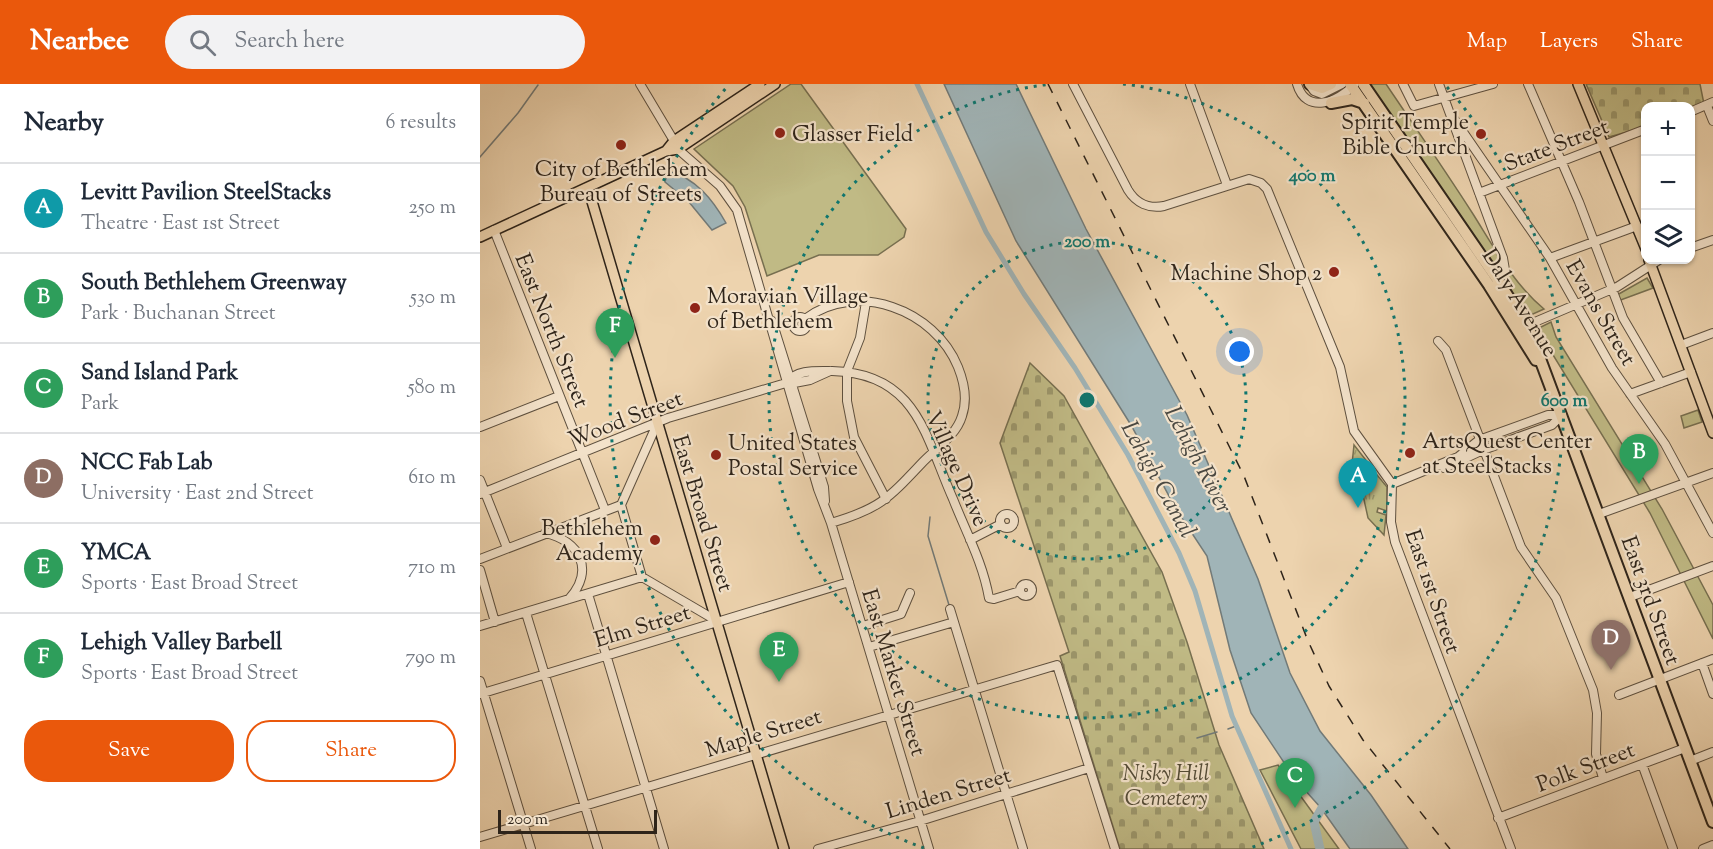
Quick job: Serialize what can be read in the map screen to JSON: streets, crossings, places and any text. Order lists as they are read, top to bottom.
{
  "streets": {
    "highway": ["Daly Avenue", "East 3rd Street"],
    "main road": ["East Broad Street"],
    "street": [
      "State Street",
      "Evans Street",
      "East North Street",
      "Wood Street",
      "Village Drive",
      "East 1st Street",
      "Elm Street",
      "East Market Street",
      "Maple Street",
      "Polk Street",
      "Linden Street"
    ]
  },
  "crossings": [
    ["State Street", "Evans Street"],
    ["Daly Avenue", "East 3rd Street"],
    ["East North Street", "Wood Street"],
    ["Wood Street", "Village Drive"],
    ["Wood Street", "East Broad Street"],
    ["Wood Street", "East Market Street"],
    ["Village Drive", "East Market Street"],
    ["East Broad Street", "Elm Street"],
    ["East Broad Street", "Maple Street"],
    ["East 1st Street", "Polk Street"],
    ["East 3rd Street", "Polk Street"],
    ["Elm Street", "East Market Street"],
    ["East Market Street", "Maple Street"],
    ["East Market Street", "Linden Street"],
    ["Maple Street", "Linden Street"]
  ],
  "water": ["Lehigh River", "Lehigh Canal"],
  "parks": ["Nisky Hill Cemetery"],
  "places": [
    "Glasser Field",
    "Spirit Temple Bible Church",
    "City of Bethlehem Bureau of Streets",
    "Machine Shop 2",
    "Moravian Village of Bethlehem",
    "ArtsQuest Center at SteelStacks",
    "United States Postal Service",
    "Bethlehem Academy"
  ],
  "scale_bar": "200 m",
  "page": {
    "header": "Nearbee",
    "search": "Search here",
    "nav": ["Map", "Layers", "Share"],
    "heading": ["Nearby", "6 results"],
    "map_buttons": ["+", "−"],
    "list": [
      {
        "mark": "A",
        "name": "Levitt Pavilion SteelStacks",
        "note": "Theatre · East 1st Street",
        "value": "250 m"
      },
      {
        "mark": "B",
        "name": "South Bethlehem Greenway",
        "note": "Park · Buchanan Street",
        "value": "530 m"
      },
      {
        "mark": "C",
        "name": "Sand Island Park",
        "note": "Park",
        "value": "580 m"
      },
      {
        "mark": "D",
        "name": "NCC Fab Lab",
        "note": "University · East 2nd Street",
        "value": "610 m"
      },
      {
        "mark": "E",
        "name": "YMCA",
        "note": "Sports · East Broad Street",
        "value": "710 m"
      },
      {
        "mark": "F",
        "name": "Lehigh Valley Barbell",
        "note": "Sports · East Broad Street",
        "value": "790 m"
      }
    ],
    "pins": [
      "F",
      "B",
      "A",
      "D",
      "E",
      "C"
    ],
    "buttons": ["Save", "Share"],
    "scale": "200 m"
  },
  "rings": ["400 m", "200 m", "600 m"]
}
